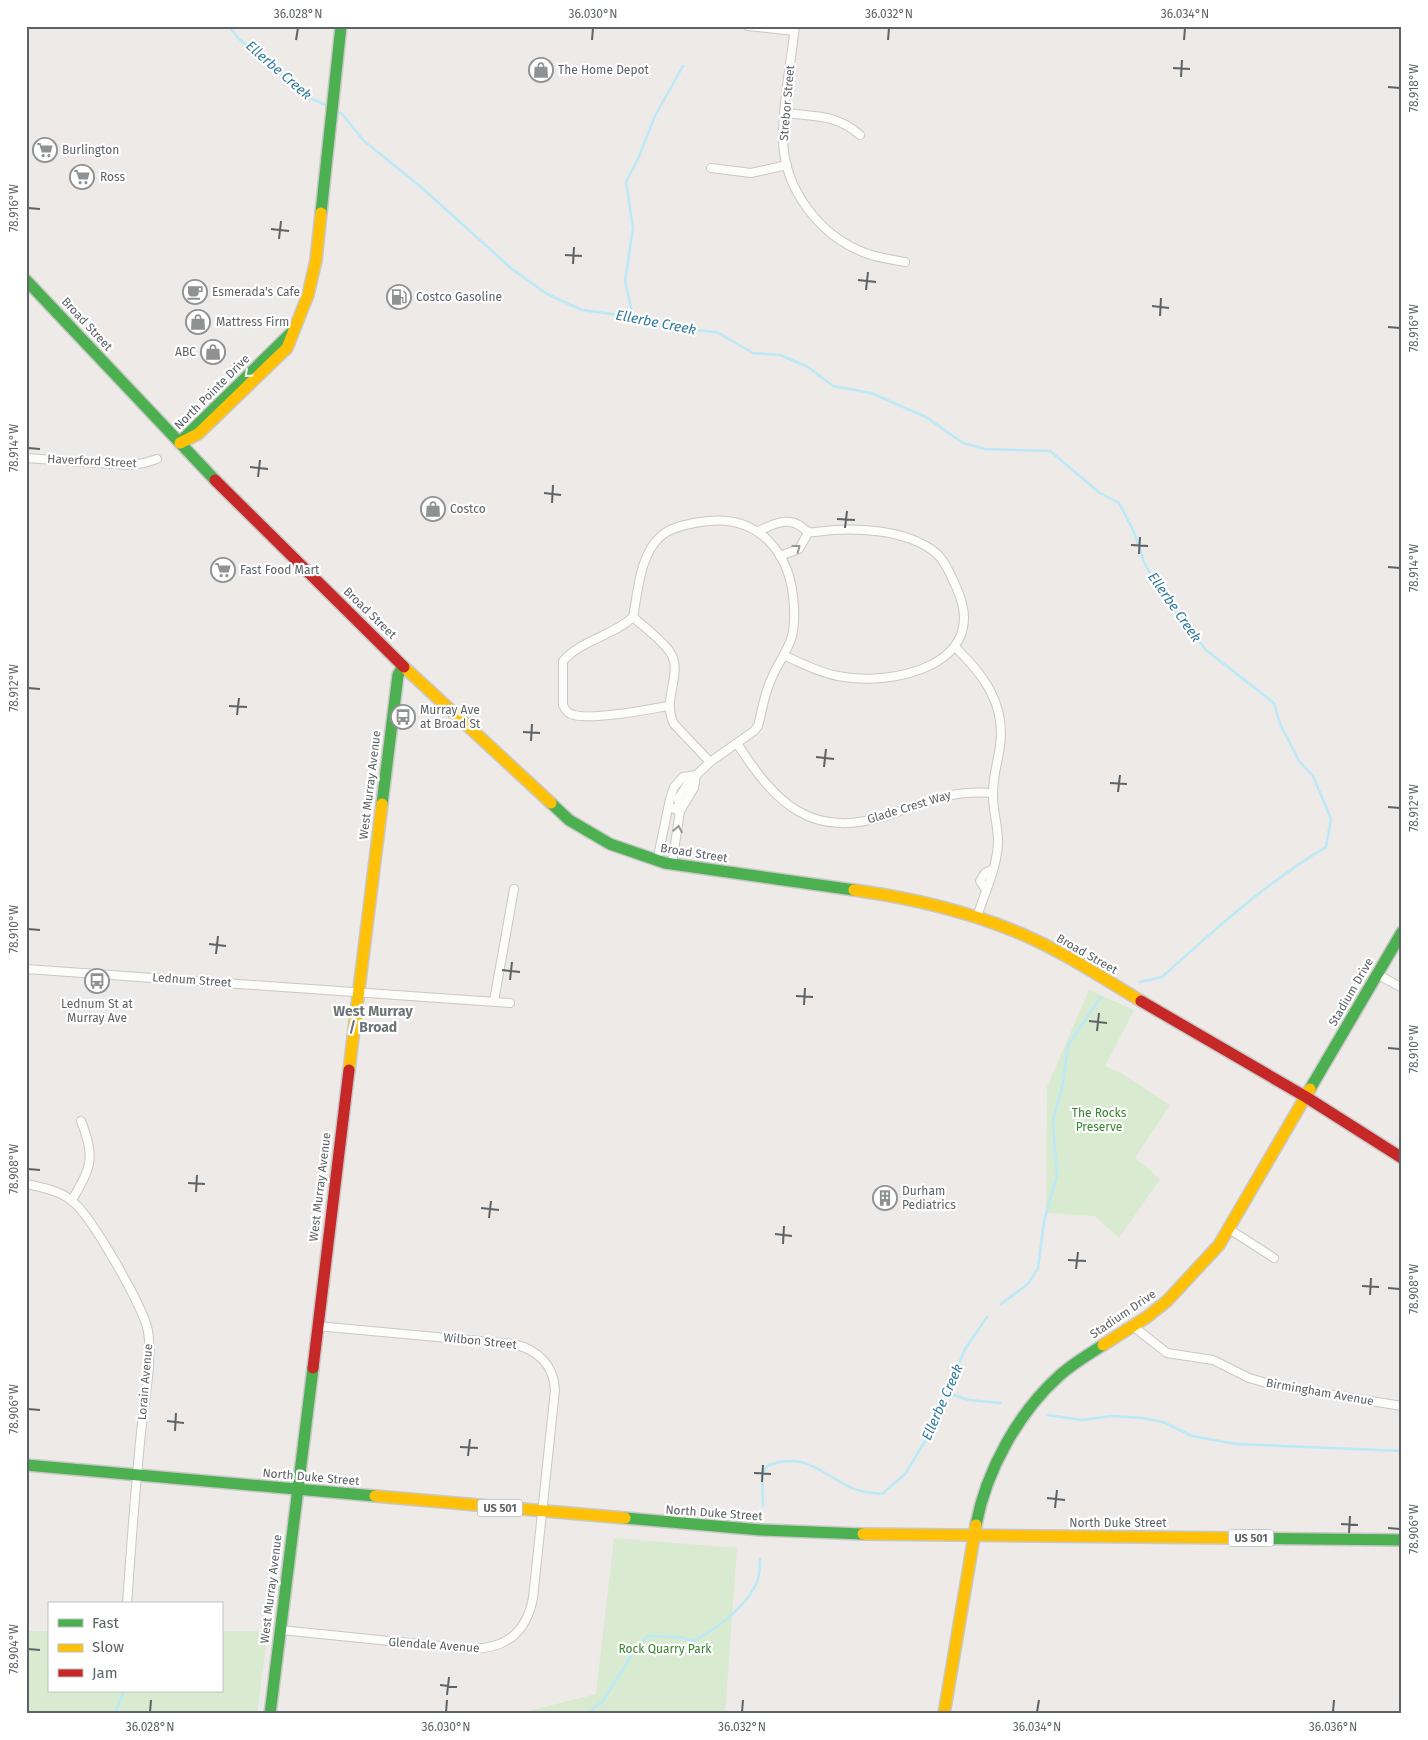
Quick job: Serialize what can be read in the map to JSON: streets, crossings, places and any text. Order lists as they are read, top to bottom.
{
  "streets": {
    "main road": [
      "Broad Street",
      "North Pointe Drive",
      "West Murray Avenue",
      "Stadium Drive",
      "North Duke Street",
      "US 501"
    ],
    "street": [
      "Strebor Street",
      "Haverford Street",
      "Glade Crest Way",
      "Lednum Street",
      "Wilbon Street",
      "Lorain Avenue",
      "Birmingham Avenue",
      "Glendale Avenue"
    ]
  },
  "crossings": [
    ["Broad Street", "North Pointe Drive"],
    ["Broad Street", "West Murray Avenue"],
    ["Broad Street", "Stadium Drive"],
    ["West Murray Avenue", "Lednum Street"],
    ["West Murray Avenue", "Wilbon Street"],
    ["West Murray Avenue", "North Duke Street"],
    ["West Murray Avenue", "Glendale Avenue"],
    ["Stadium Drive", "Birmingham Avenue"],
    ["Stadium Drive", "North Duke Street"],
    ["Wilbon Street", "North Duke Street"],
    ["Wilbon Street", "Glendale Avenue"],
    ["Lorain Avenue", "North Duke Street"],
    ["North Duke Street", "Glendale Avenue"]
  ],
  "districts": ["West Murray / Broad"],
  "water": ["Ellerbe Creek"],
  "parks": ["The Rocks Preserve", "Rock Quarry Park"],
  "places": {
    "shop": [
      "The Home Depot",
      "Mattress Firm",
      "ABC",
      "Costco"
    ],
    "supermarket": ["Burlington", "Ross", "Fast Food Mart"],
    "cafe": ["Esmerada's Cafe"],
    "fuel station": ["Costco Gasoline"],
    "bus stop": ["Murray Ave at Broad St", "Lednum St at Murray Ave"],
    "building": ["Durham Pediatrics"]
  },
  "legend": ["Fast", "Slow", "Jam"],
  "coordinates": [
    "36.028°N",
    "36.030°N",
    "36.032°N",
    "36.034°N",
    "78.918°W",
    "78.916°W",
    "78.914°W",
    "78.912°W",
    "78.910°W",
    "78.908°W",
    "78.906°W",
    "78.904°W",
    "36.036°N"
  ]
}
